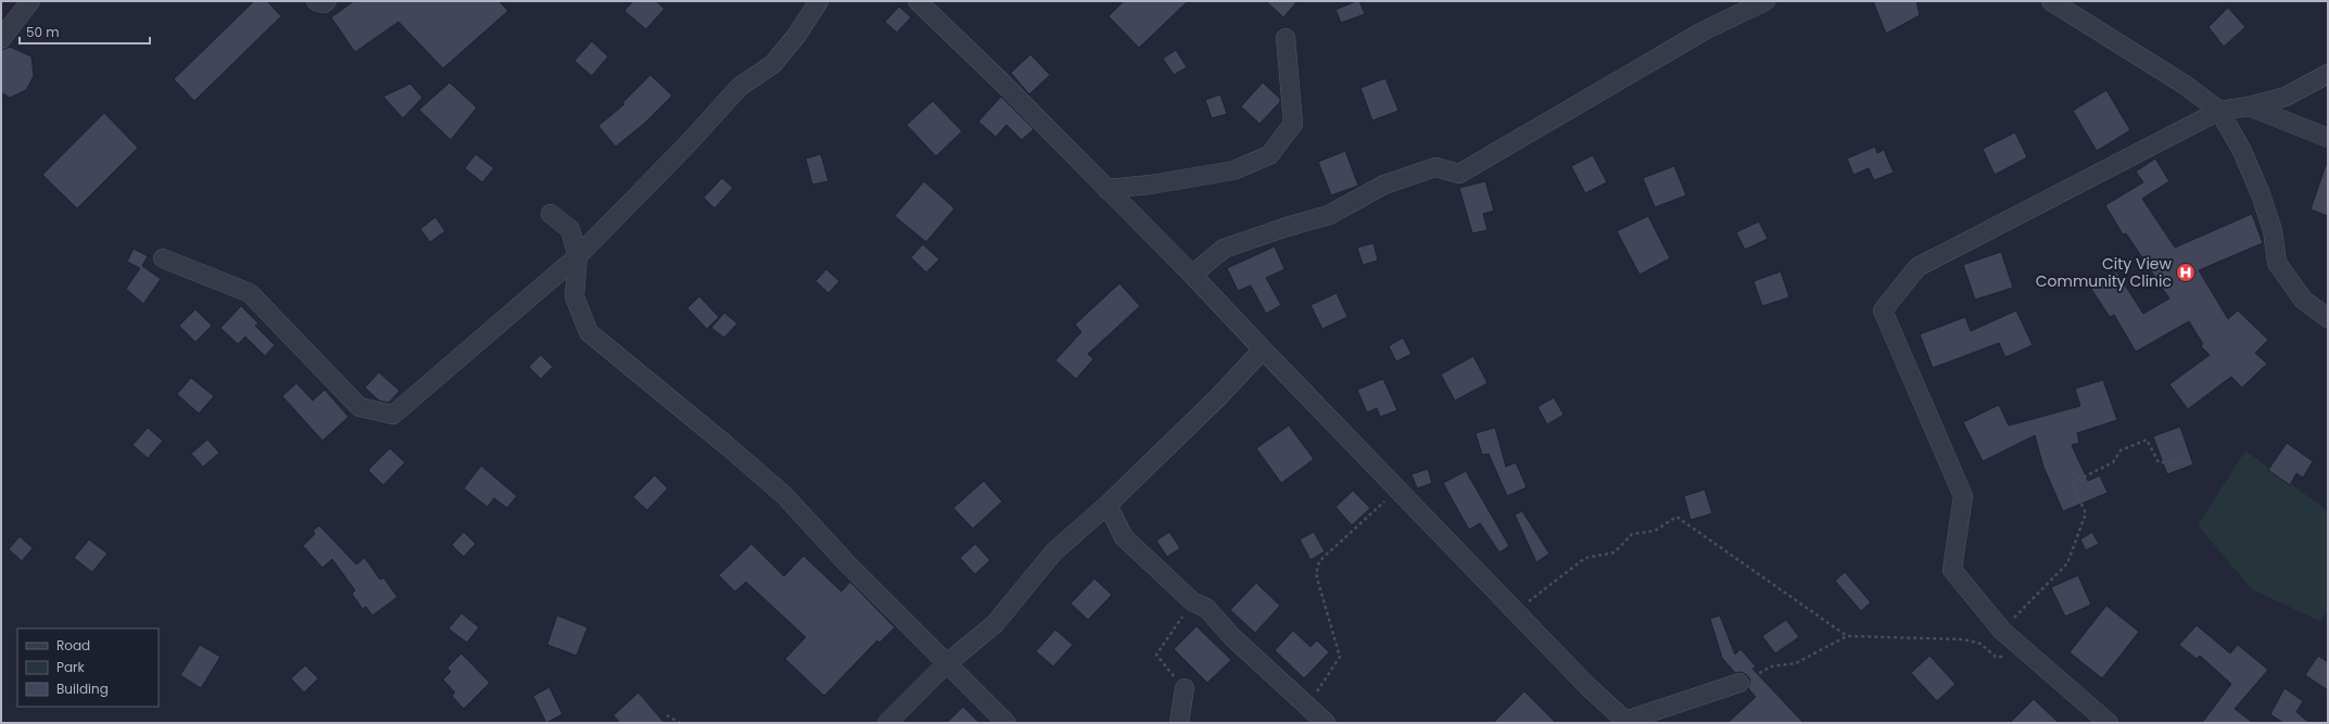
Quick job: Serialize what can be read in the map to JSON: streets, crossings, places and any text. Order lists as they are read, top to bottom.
{
  "places": {
    "hospital": ["City View Community Clinic"]
  },
  "legend": ["Road", "Park", "Building"],
  "scale_bar": "50 m"
}
